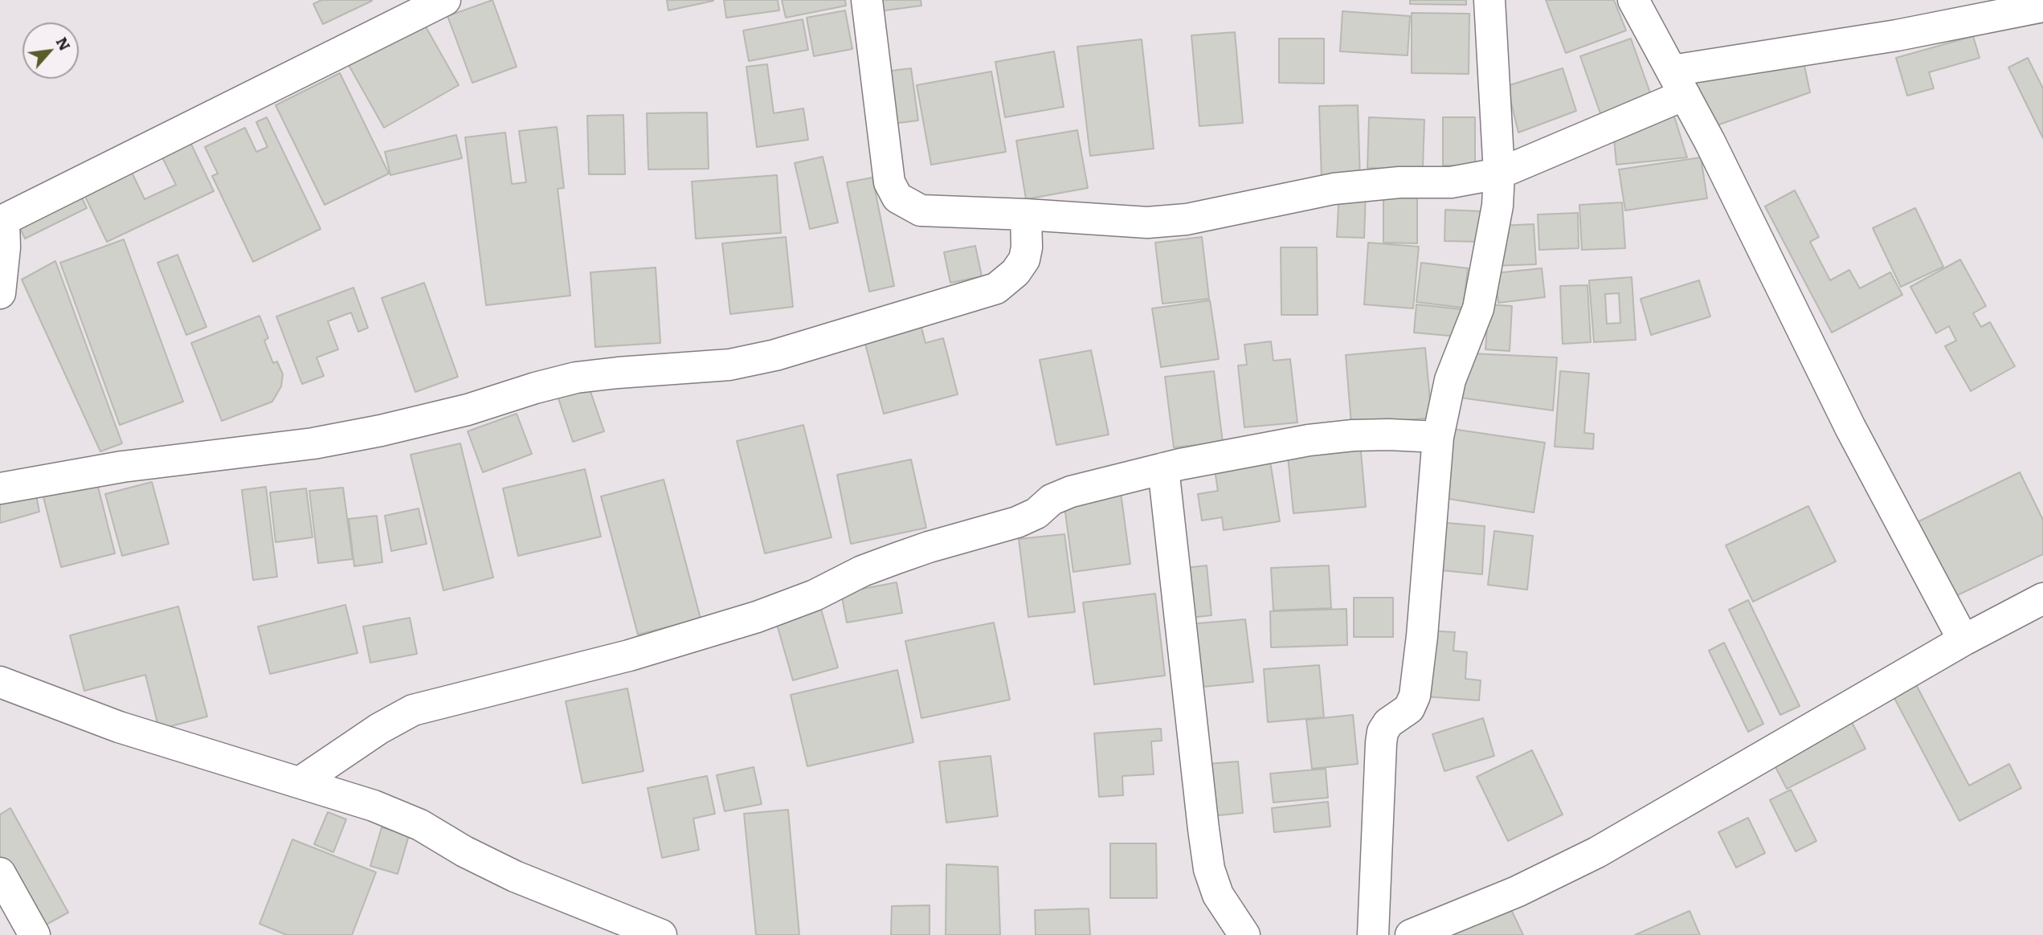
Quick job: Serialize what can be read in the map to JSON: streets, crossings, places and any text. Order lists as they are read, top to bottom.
{
  "north": "top right"
}
